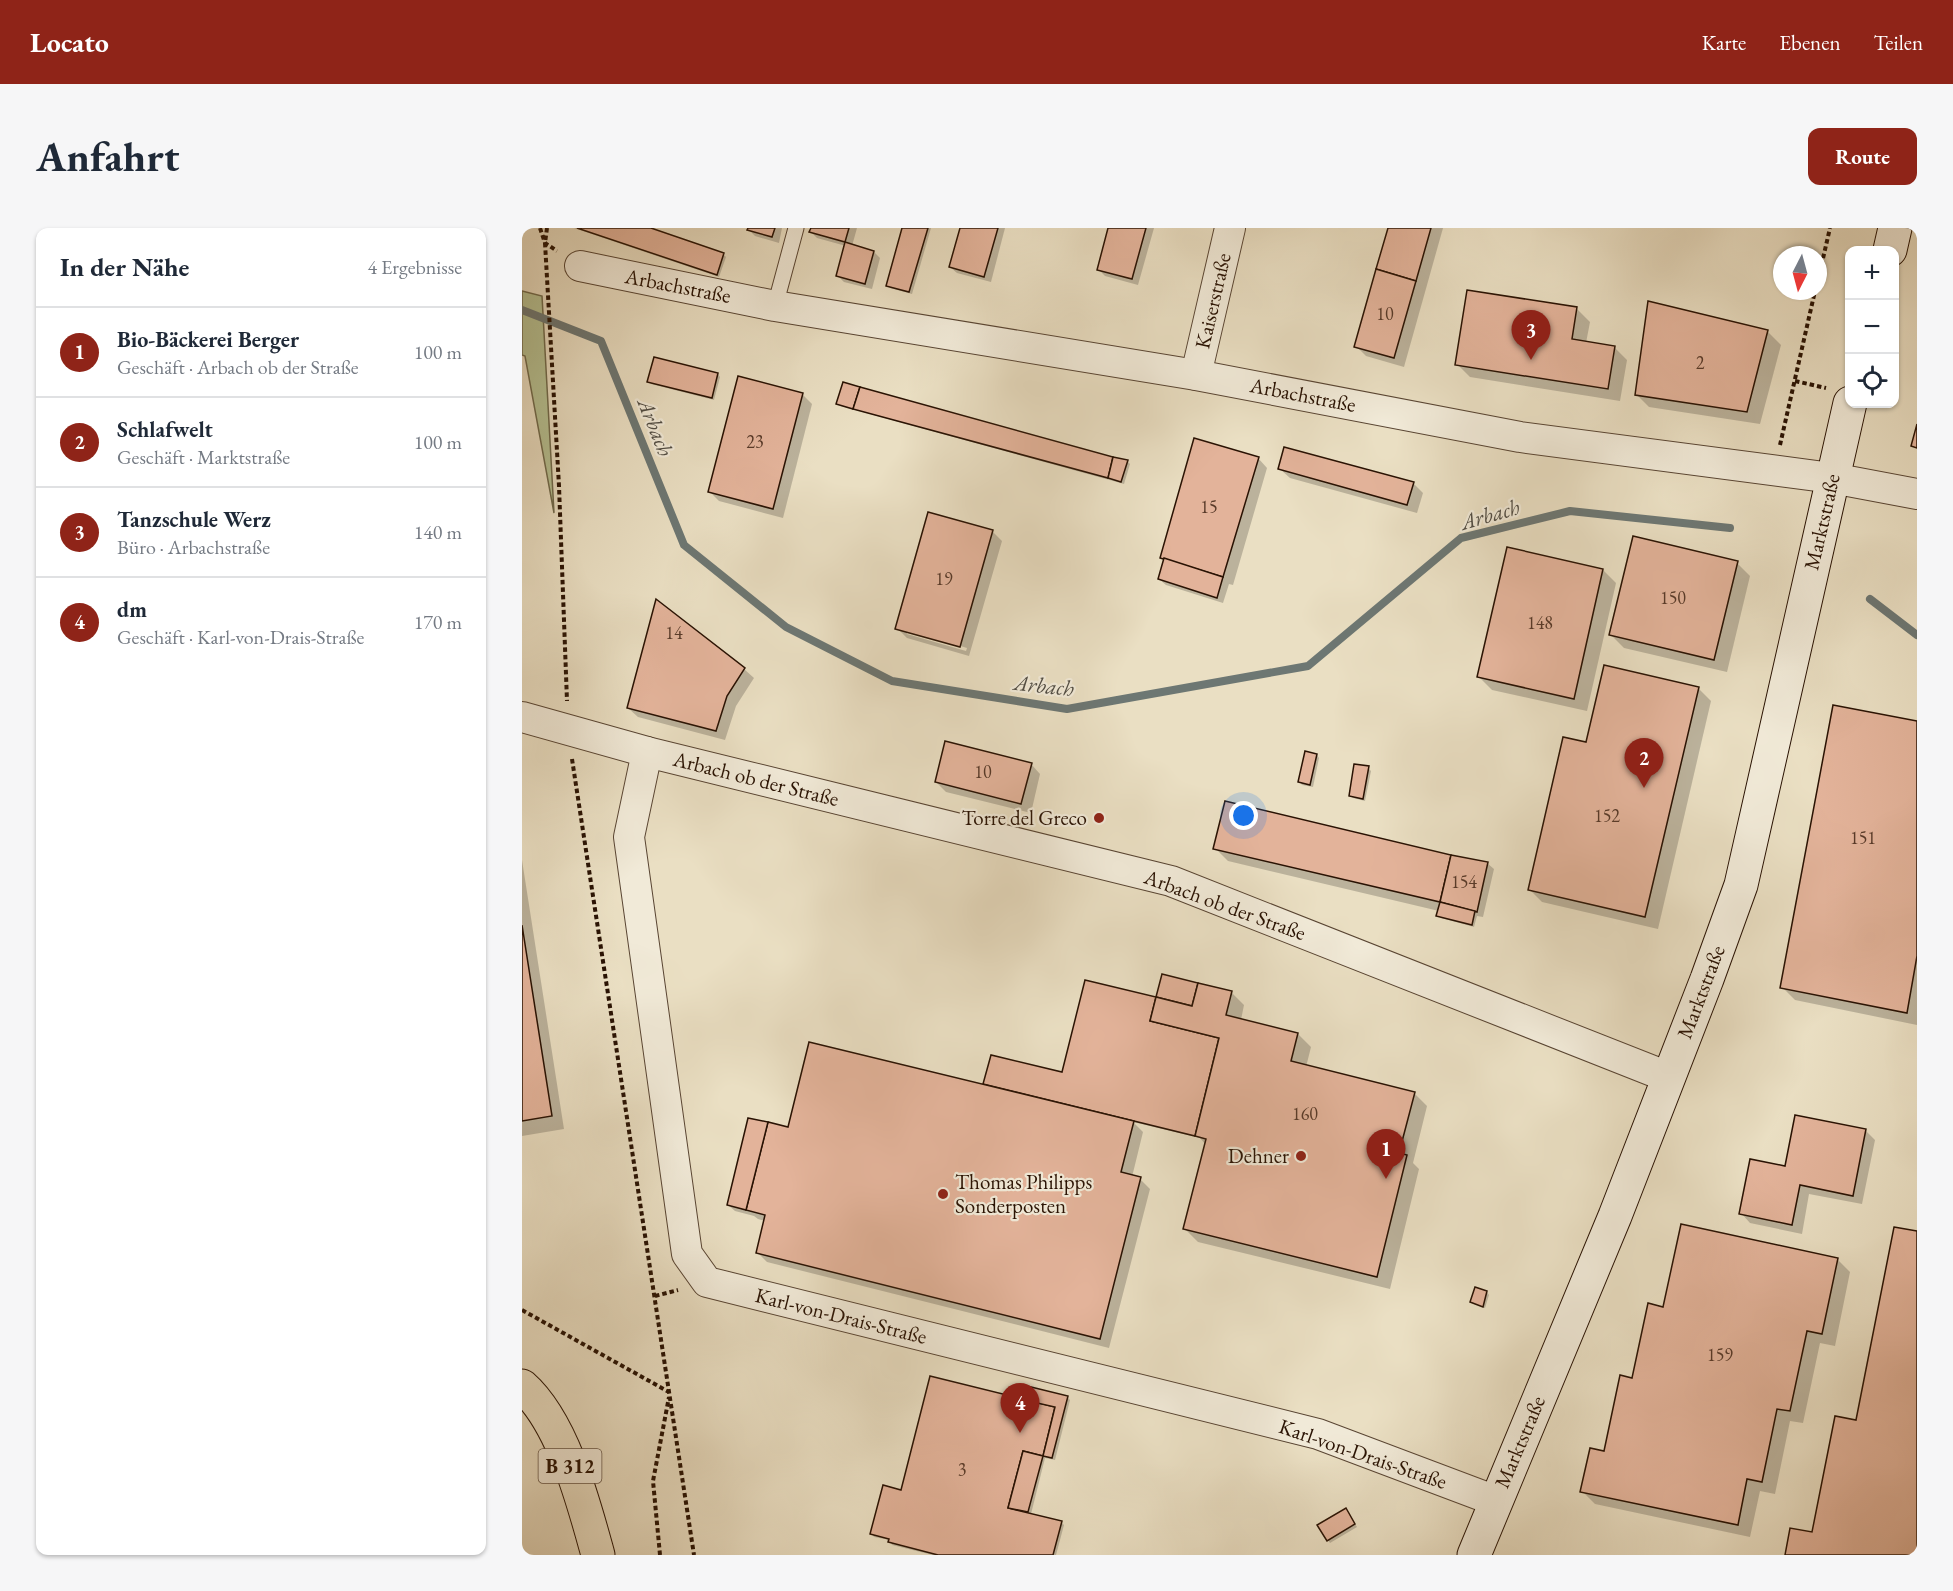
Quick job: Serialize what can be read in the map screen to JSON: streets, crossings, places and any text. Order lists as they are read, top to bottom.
{
  "streets": {
    "main road": ["Marktstraße", "B 312"],
    "street": [
      "Arbachstraße",
      "Kaiserstraße",
      "Arbach ob der Straße",
      "Karl-von-Drais-Straße"
    ]
  },
  "crossings": [
    ["Arbachstraße", "Kaiserstraße"],
    ["Arbachstraße", "Marktstraße"],
    ["Marktstraße", "Arbach ob der Straße"],
    ["Marktstraße", "Karl-von-Drais-Straße"],
    ["Arbach ob der Straße", "Karl-von-Drais-Straße"]
  ],
  "water": ["Arbach"],
  "places": ["Torre del Greco", "Dehner", "Thomas Philipps Sonderposten"],
  "house_numbers": [
    "10",
    "2",
    "23",
    "15",
    "19",
    "150",
    "148",
    "14",
    "10",
    "152",
    "151",
    "154",
    "160",
    "159",
    "3"
  ],
  "north": "bottom",
  "page": {
    "header": "Locato",
    "nav": ["Karte", "Ebenen", "Teilen"],
    "buttons": "Route",
    "title": "Anfahrt",
    "heading": ["In der Nähe", "4 Ergebnisse"],
    "map_buttons": ["+", "−"],
    "list": [
      {
        "mark": "1",
        "name": "Bio-Bäckerei Berger",
        "note": "Geschäft · Arbach ob der Straße",
        "value": "100 m"
      },
      {
        "mark": "2",
        "name": "Schlafwelt",
        "note": "Geschäft · Marktstraße",
        "value": "100 m"
      },
      {
        "mark": "3",
        "name": "Tanzschule Werz",
        "note": "Büro · Arbachstraße",
        "value": "140 m"
      },
      {
        "mark": "4",
        "name": "dm",
        "note": "Geschäft · Karl-von-Drais-Straße",
        "value": "170 m"
      }
    ],
    "pins": [
      "3",
      "2",
      "1",
      "4"
    ]
  }
}
